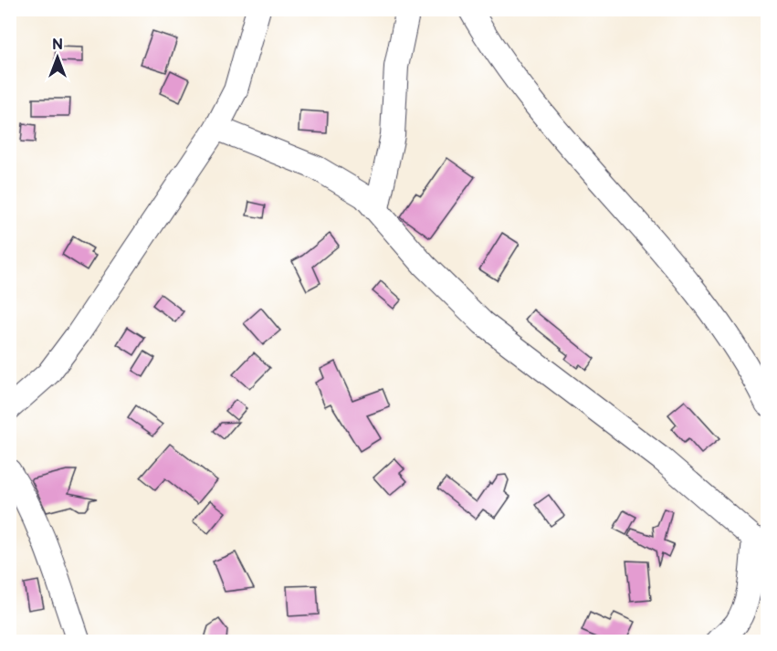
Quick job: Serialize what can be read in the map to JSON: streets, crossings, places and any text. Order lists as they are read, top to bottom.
{
  "north": "top"
}
